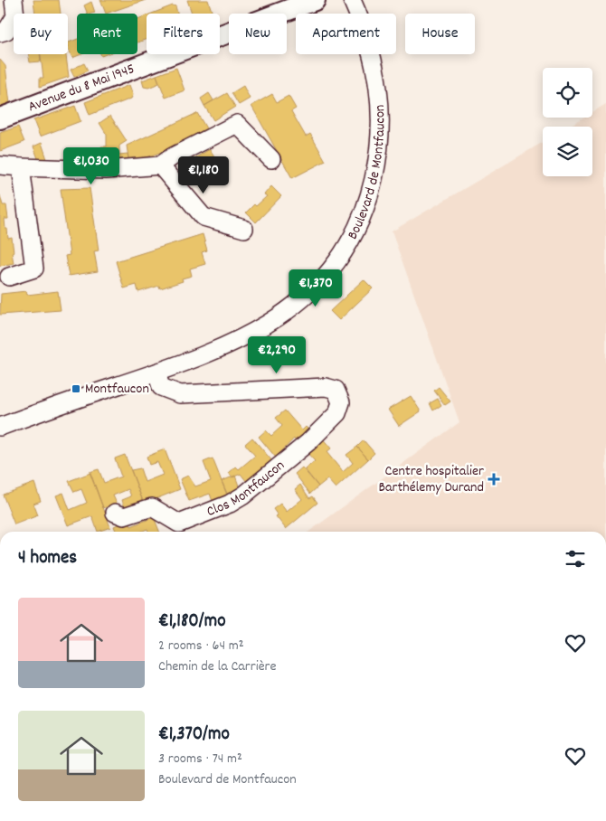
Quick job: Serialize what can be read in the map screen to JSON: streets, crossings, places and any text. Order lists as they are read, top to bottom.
{
  "streets": {
    "main road": ["Avenue du 8 Mai 1945"],
    "street": ["Boulevard de Montfaucon", "Clos Montfaucon"]
  },
  "crossings": [
    ["Boulevard de Montfaucon", "Clos Montfaucon"]
  ],
  "places": {
    "transit": ["Montfaucon"],
    "health": ["Centre hospitalier Barthélemy Durand"]
  },
  "page": {
    "chip": [
      "Buy",
      "Rent",
      "Filters",
      "New",
      "Apartment",
      "House"
    ],
    "price": [
      "€1,030",
      "€1,180",
      "€1,370",
      "€2,290"
    ],
    "heading": "4 homes",
    "list": [
      {
        "name": "€1,180/mo",
        "note": "2 rooms · 64 m² · Chemin de la Carrière"
      },
      {
        "name": "€1,370/mo",
        "note": "3 rooms · 74 m² · Boulevard de Montfaucon"
      }
    ]
  }
}
